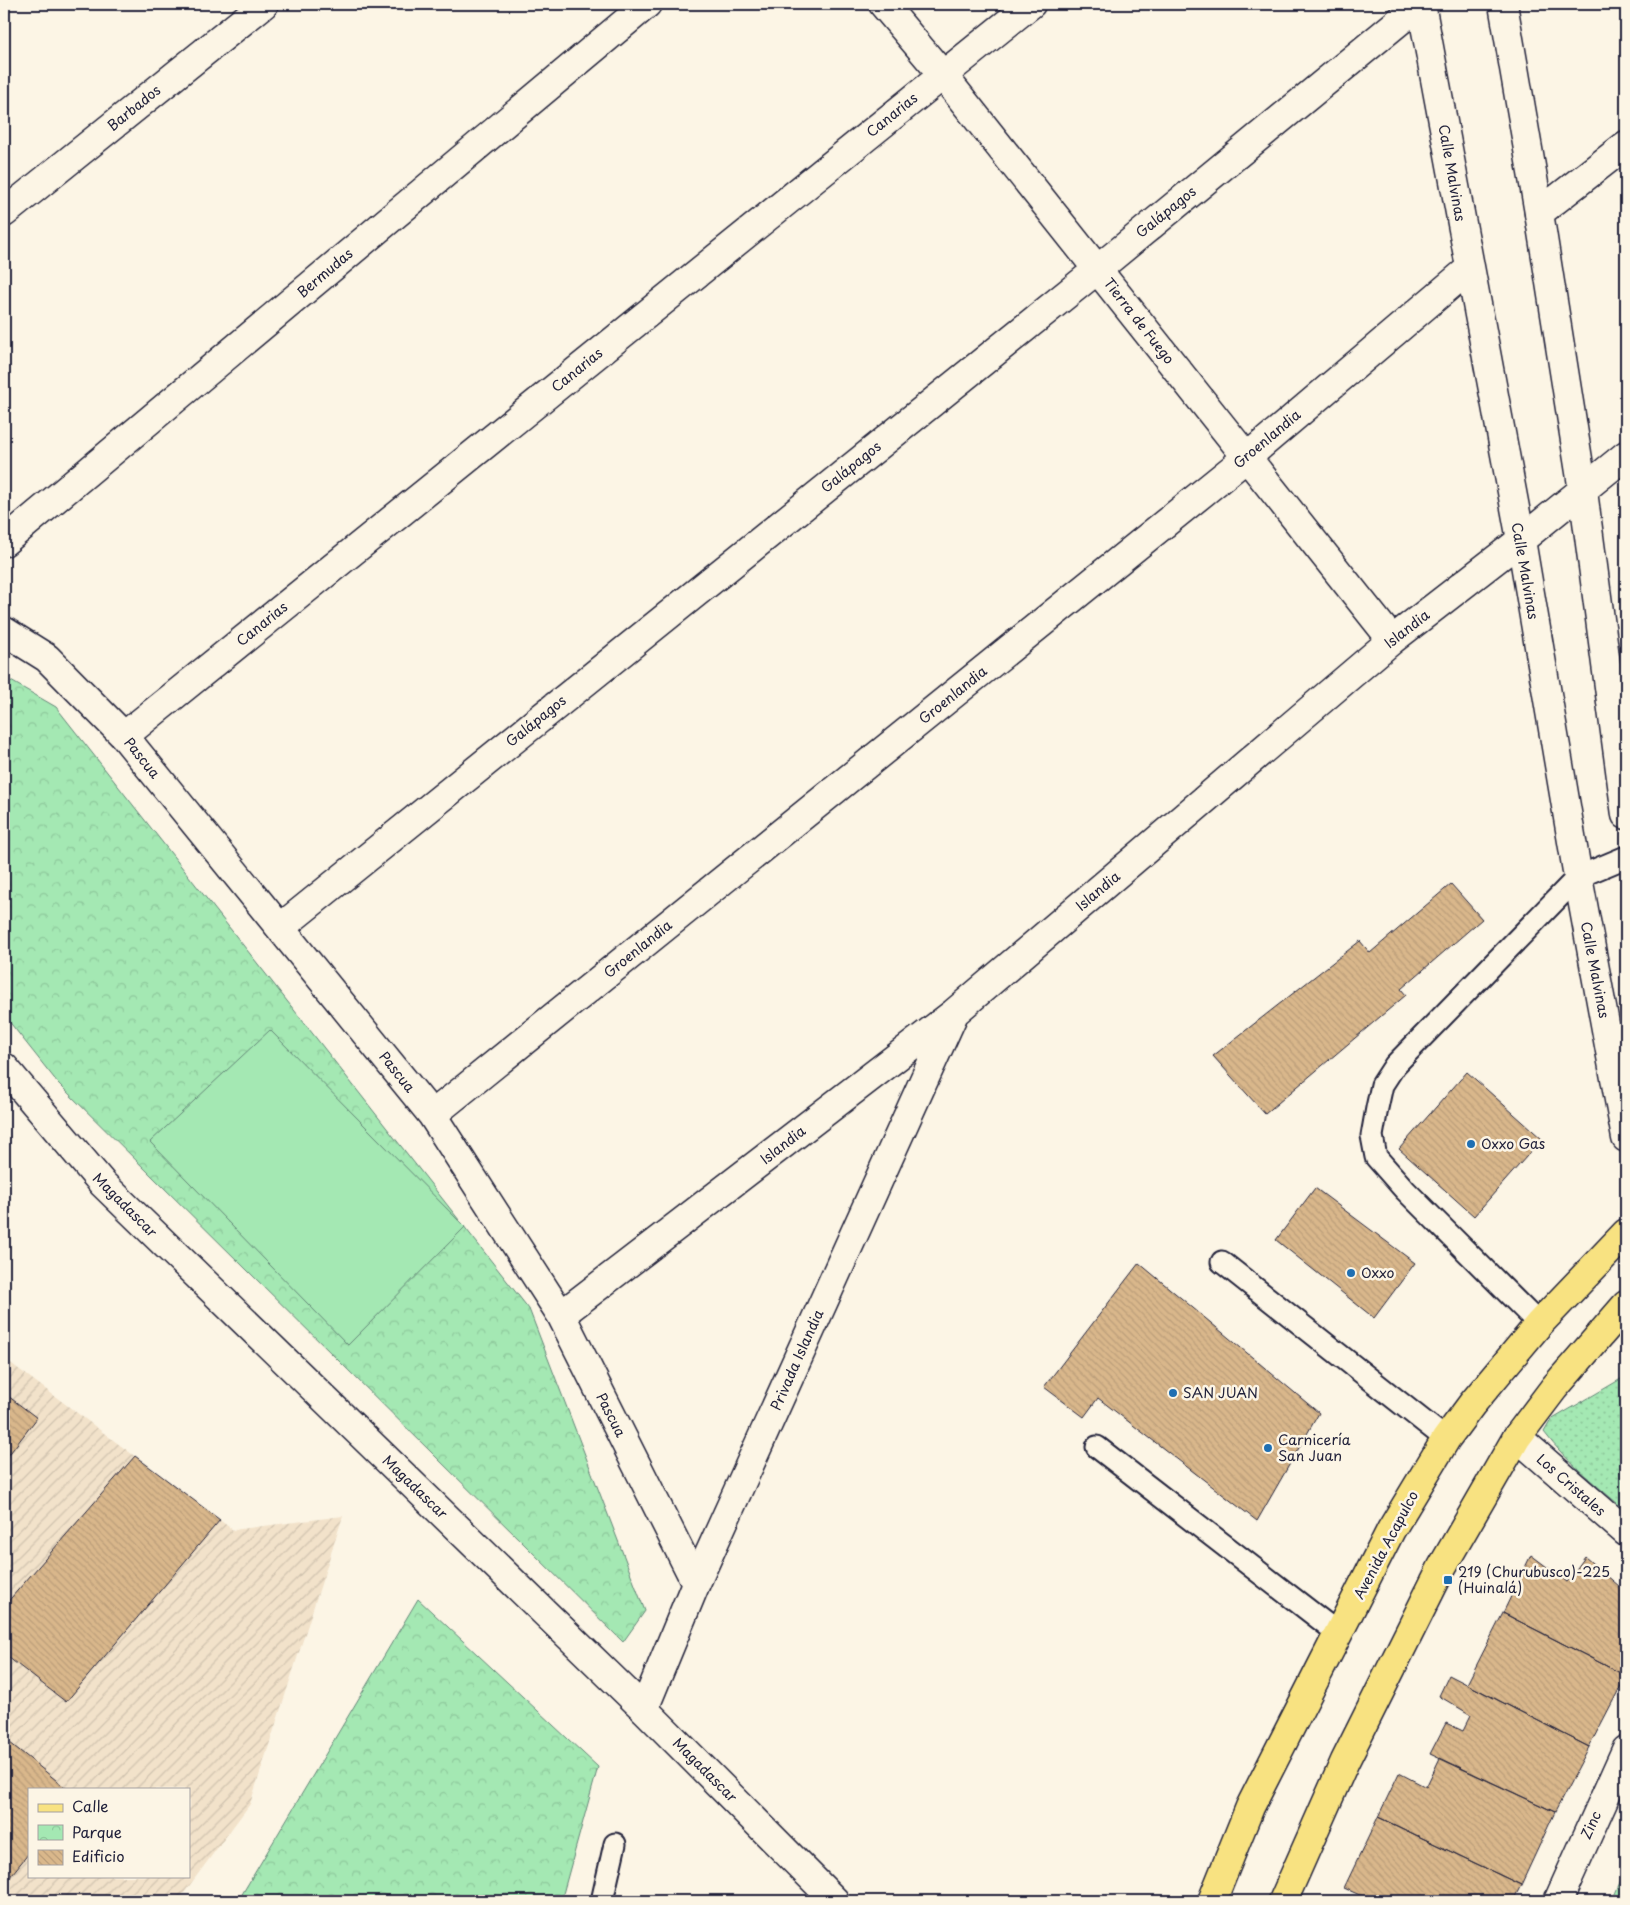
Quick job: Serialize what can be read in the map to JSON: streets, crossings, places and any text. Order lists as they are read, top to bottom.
{
  "streets": {
    "main road": ["Avenida Acapulco"],
    "street": [
      "Barbados",
      "Canarias",
      "Calle Malvinas",
      "Galápagos",
      "Bermudas",
      "Tierra de Fuego",
      "Groenlandia",
      "Islandia",
      "Pascua",
      "Magadascar",
      "Privada Islandia",
      "Los Cristales",
      "Zinc"
    ]
  },
  "crossings": [
    ["Canarias", "Tierra de Fuego"],
    ["Canarias", "Pascua"],
    ["Calle Malvinas", "Galápagos"],
    ["Calle Malvinas", "Groenlandia"],
    ["Calle Malvinas", "Islandia"],
    ["Galápagos", "Tierra de Fuego"],
    ["Galápagos", "Pascua"],
    ["Tierra de Fuego", "Groenlandia"],
    ["Tierra de Fuego", "Islandia"],
    ["Groenlandia", "Pascua"],
    ["Islandia", "Pascua"],
    ["Islandia", "Privada Islandia"],
    ["Pascua", "Privada Islandia"],
    ["Magadascar", "Privada Islandia"]
  ],
  "places": {
    "other": [
      "Oxxo Gas",
      "Oxxo",
      "SAN JUAN",
      "Carnicería San Juan"
    ],
    "transit": ["219 (Churubusco)-225 (Huinalá)"]
  },
  "legend": ["Calle", "Parque", "Edificio"]
}
